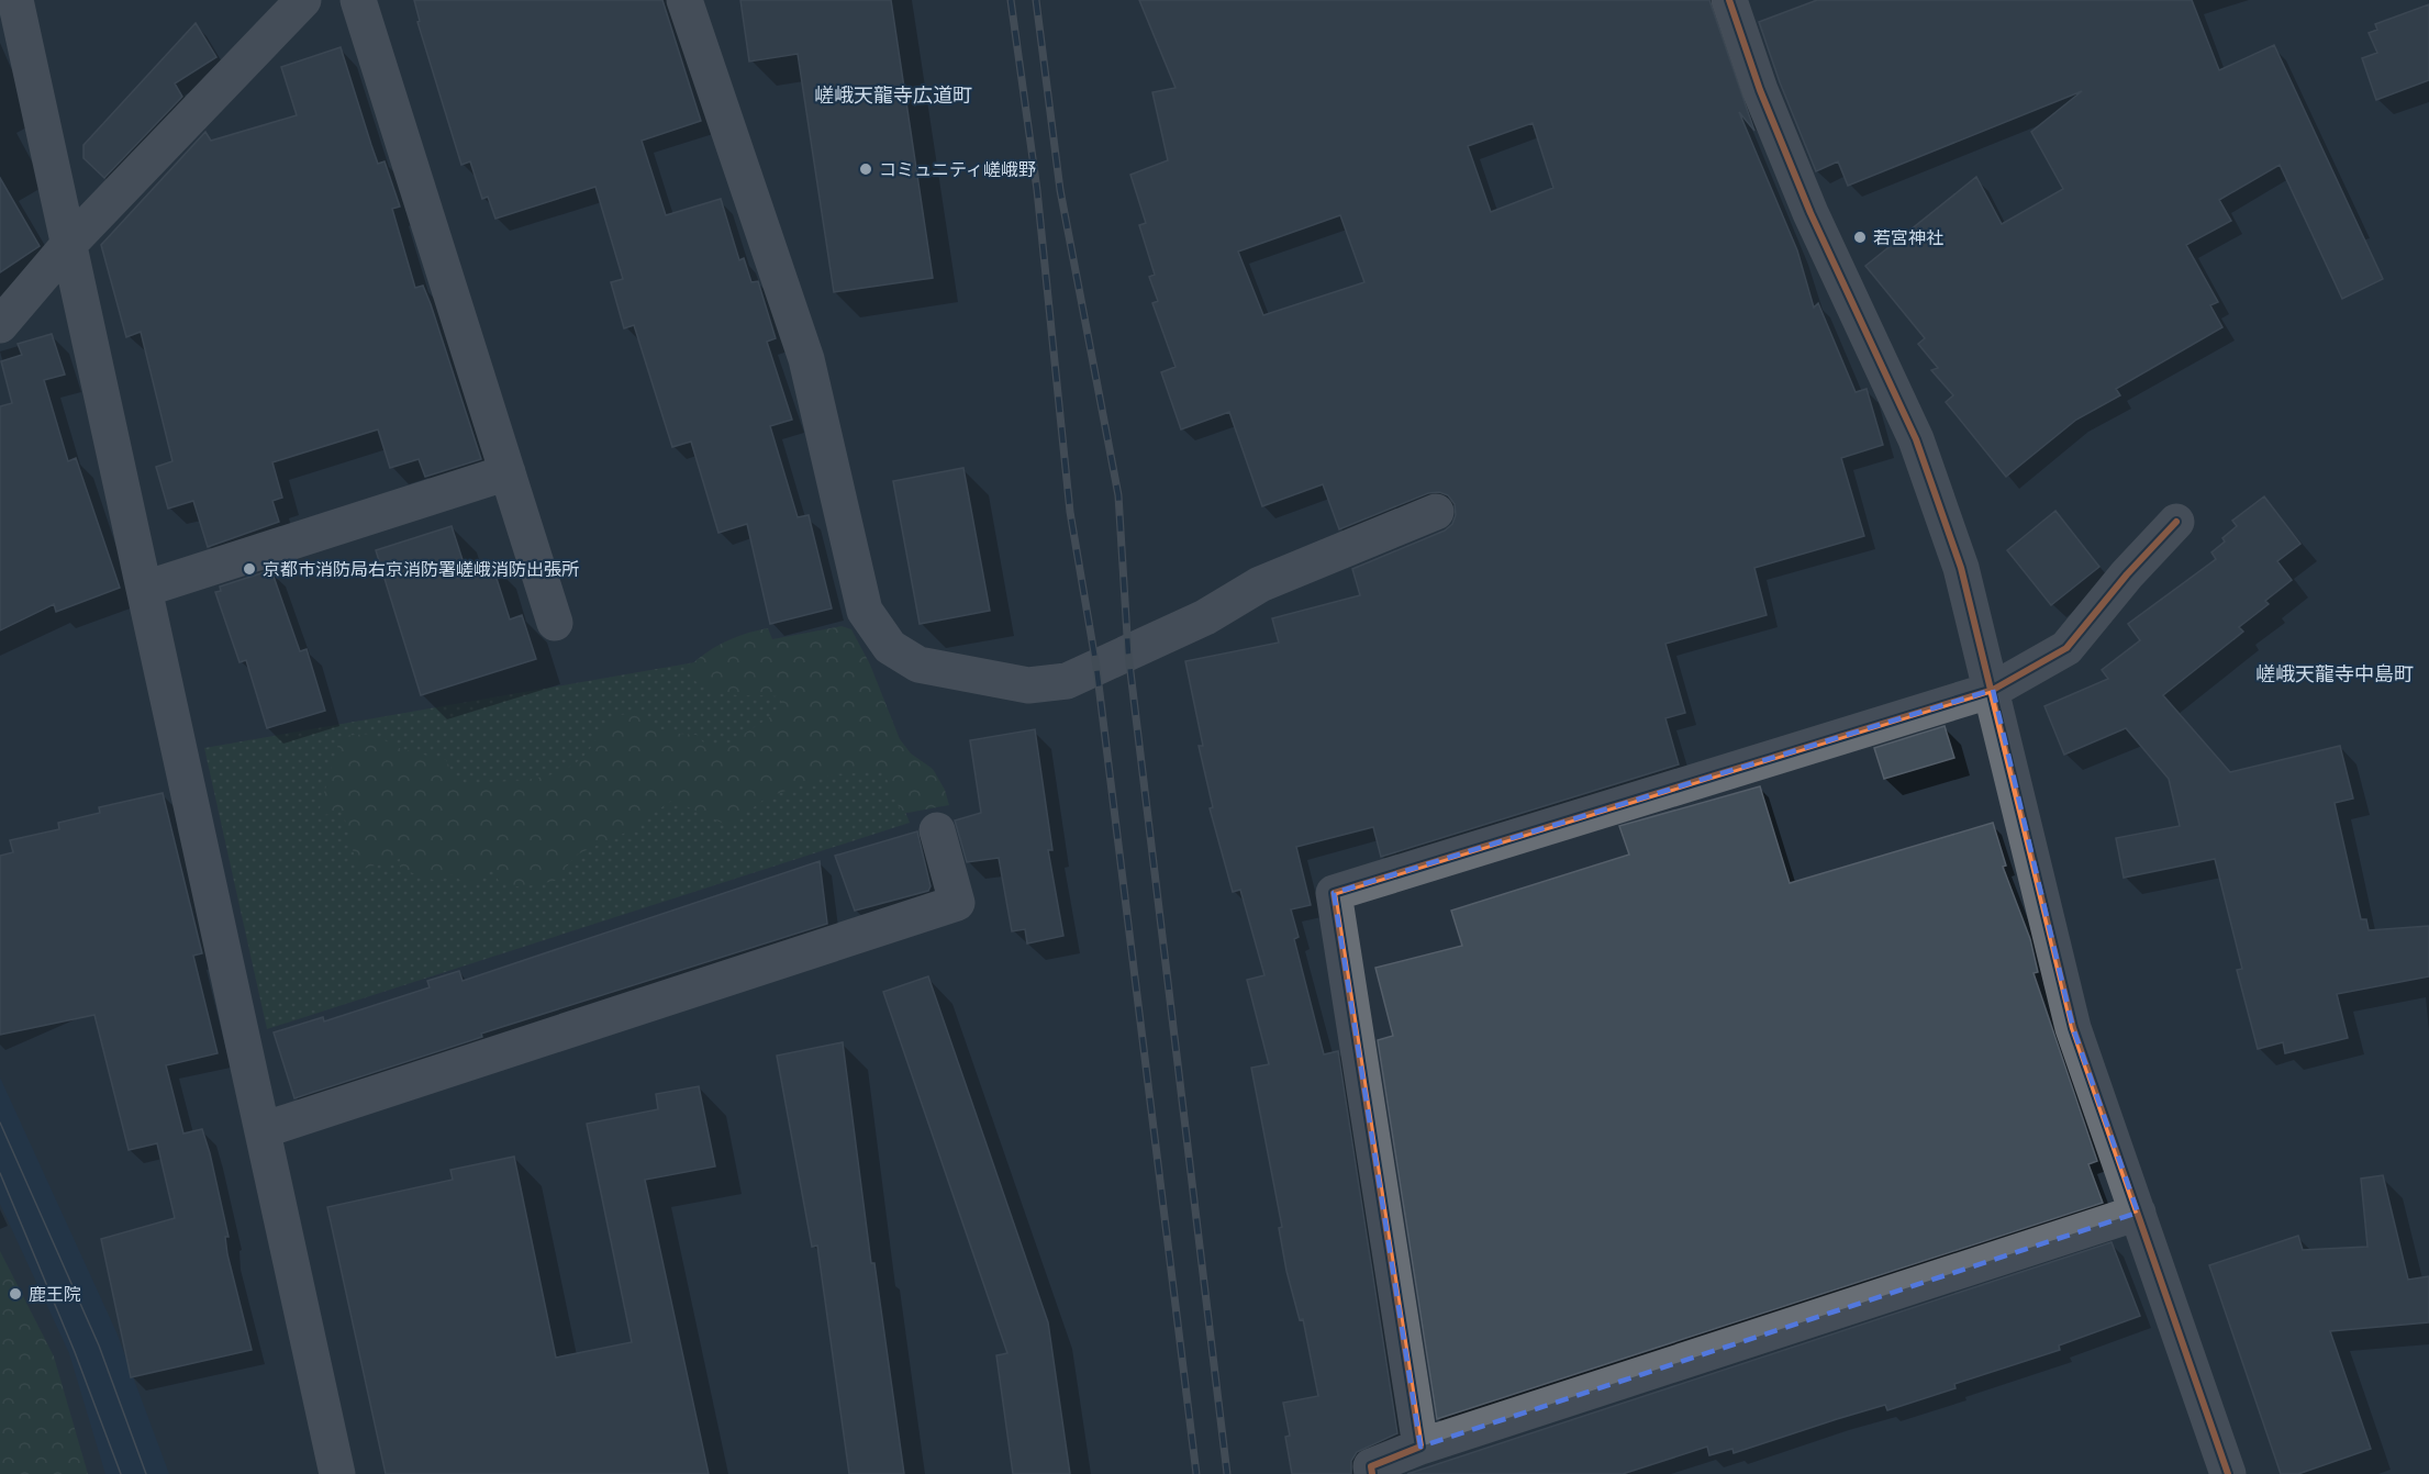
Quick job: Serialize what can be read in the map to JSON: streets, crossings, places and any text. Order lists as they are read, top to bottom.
{
  "districts": ["嵯峨天龍寺広道町", "嵯峨天龍寺中島町"],
  "places": [
    "コミュニティ嵯峨野",
    "若宮神社",
    "京都市消防局右京消防署嵯峨消防出張所",
    "鹿王院"
  ]
}
